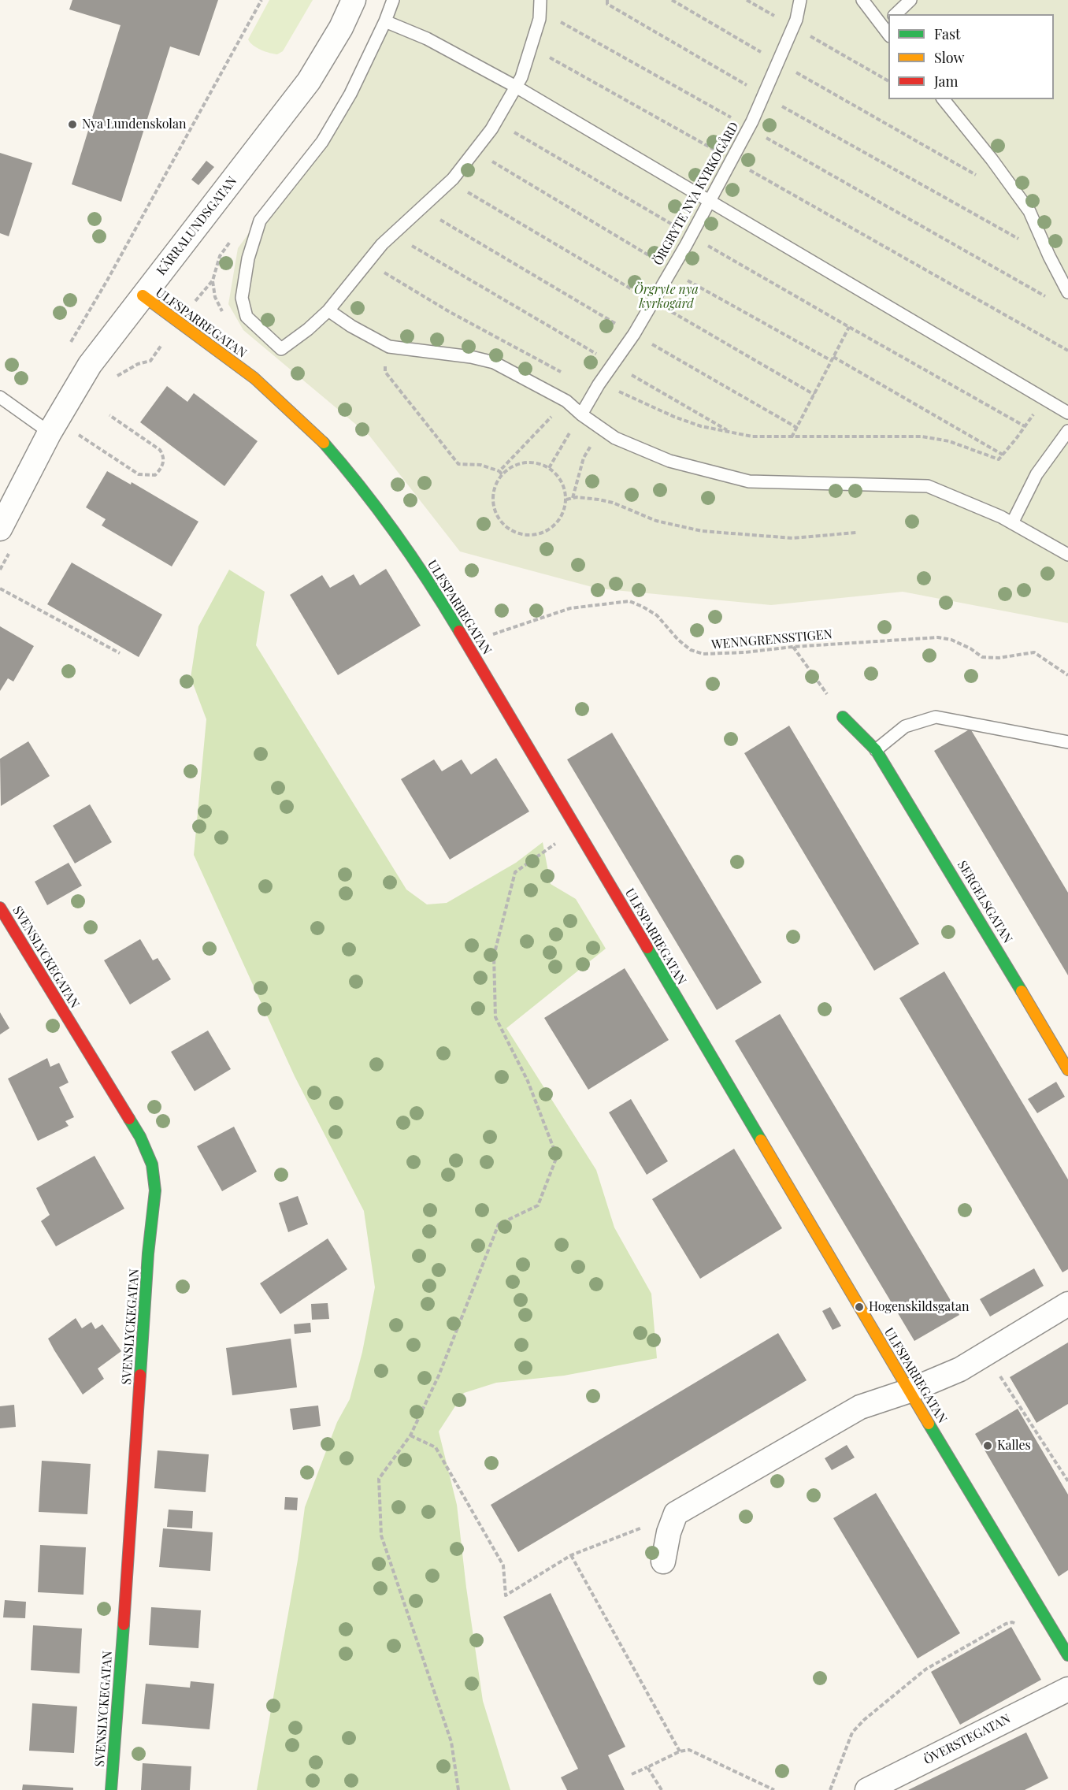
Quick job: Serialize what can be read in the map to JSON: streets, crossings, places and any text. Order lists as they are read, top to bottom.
{
  "streets": {
    "street": [
      "KÄRRALUNDSGATAN",
      "ULFSPARREGATAN",
      "SERGELSGATAN",
      "SVENSLYCKEGATAN",
      "ÖVERSTEGATAN"
    ],
    "lane": ["ÖRGRYTE NYA KYRKOGÅRD"],
    "path": ["WENNGRENSSTIGEN"]
  },
  "crossings": [
    ["KÄRRALUNDSGATAN", "ULFSPARREGATAN"]
  ],
  "parks": ["Örgryte nya kyrkogård"],
  "places": ["Nya Lundenskolan", "Hogenskildsgatan", "Kalles"],
  "legend": ["Fast", "Slow", "Jam"]
}
